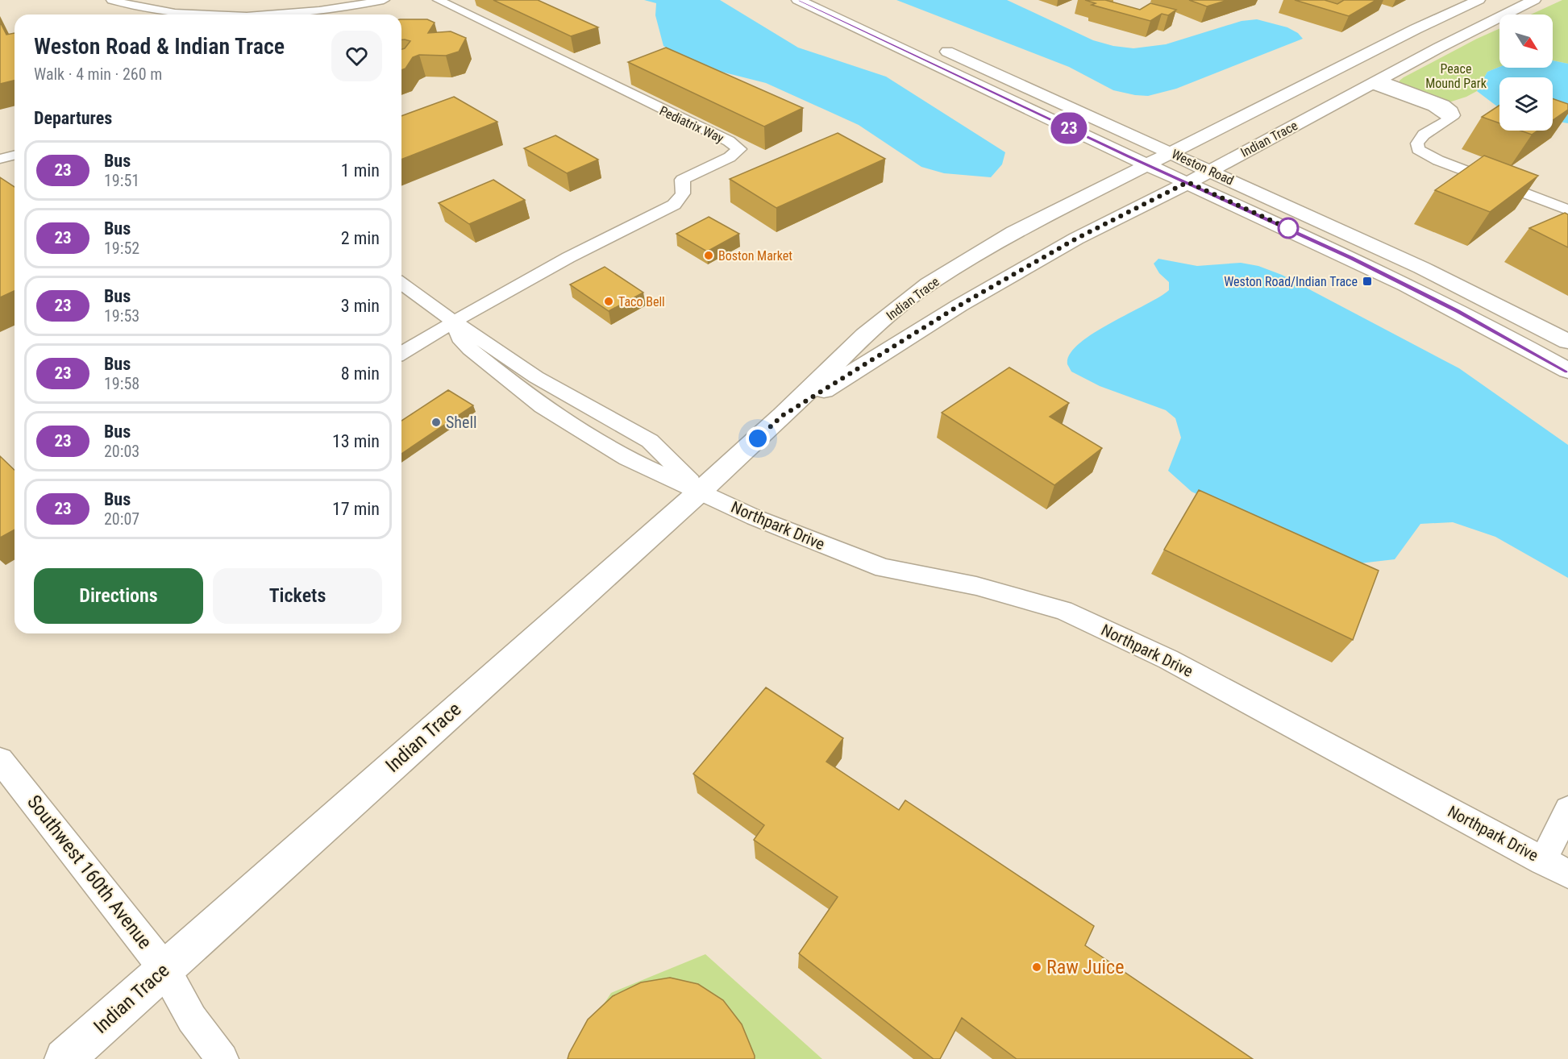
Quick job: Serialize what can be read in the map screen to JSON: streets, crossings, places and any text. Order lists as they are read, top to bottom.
{
  "streets": {
    "main road": ["Indian Trace", "Weston Road"],
    "street": ["Pediatrix Way", "Northpark Drive", "Southwest 160th Avenue"]
  },
  "crossings": [
    ["Pediatrix Way", "Northpark Drive"],
    ["Indian Trace", "Weston Road"],
    ["Indian Trace", "Northpark Drive"],
    ["Indian Trace", "Southwest 160th Avenue"]
  ],
  "parks": ["Peace Mound Park"],
  "places": {
    "other": [
      "Boston Market",
      "Taco Bell",
      "Shell",
      "Raw Juice"
    ],
    "transit": ["Weston Road/Indian Trace"]
  },
  "lines": ["bus line 23"],
  "north": "bottom right",
  "page": {
    "on_map": "23",
    "heading": [
      ["Weston Road & Indian Trace", "Walk · 4 min · 260 m"],
      "Departures"
    ],
    "list": [
      {
        "mark": "23",
        "name": "Bus",
        "note": "19:51",
        "value": "1 min"
      },
      {
        "mark": "23",
        "name": "Bus",
        "note": "19:52",
        "value": "2 min"
      },
      {
        "mark": "23",
        "name": "Bus",
        "note": "19:53",
        "value": "3 min"
      },
      {
        "mark": "23",
        "name": "Bus",
        "note": "19:58",
        "value": "8 min"
      },
      {
        "mark": "23",
        "name": "Bus",
        "note": "20:03",
        "value": "13 min"
      },
      {
        "mark": "23",
        "name": "Bus",
        "note": "20:07",
        "value": "17 min"
      }
    ],
    "buttons": ["Directions", "Tickets"]
  }
}
